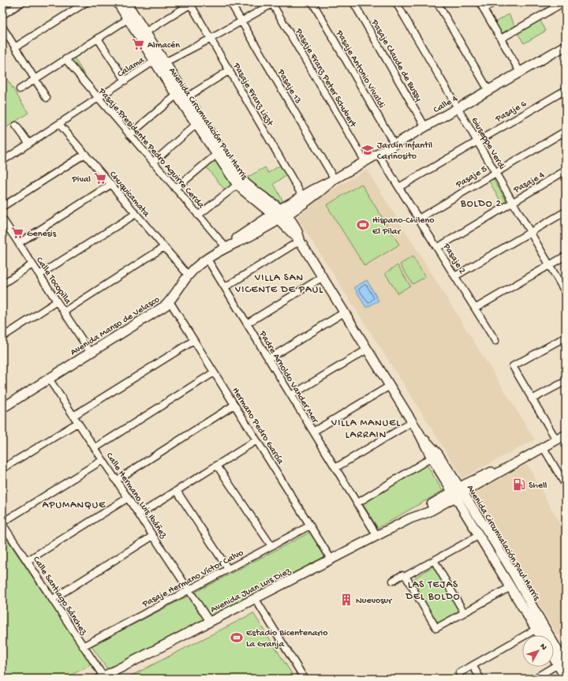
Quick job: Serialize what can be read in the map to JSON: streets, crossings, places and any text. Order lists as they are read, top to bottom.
{
  "streets": {
    "main road": [
      "Calle 4",
      "Avenida Circunvalación Paul Harris",
      "Avenida Manso de Velasco",
      "Avenida Juan Luis Diez"
    ],
    "street": [
      "Pasaje Claude de Bussy",
      "Calama",
      "Pasaje Antonio Vivaldi",
      "Pasaje Franz Peter Schubert",
      "Pasaje 13",
      "Pasaje Franz Liszt",
      "Pasaje 6",
      "Giuseppe Verdi",
      "Pasaje Presidente Pedro Aguirre Cerda",
      "Pasaje 5",
      "Pasaje 4",
      "Chuquicamata",
      "Pasaje 2",
      "Calle Tocopilla",
      "Padre Arnoldo Vander Mer",
      "Hermano Pedro García",
      "Calle Hermano Luis Ibáñez",
      "Pasaje Hermano Víctor Calvo",
      "Calle Santiago Sánchez"
    ]
  },
  "crossings": [
    ["Pasaje Claude de Bussy", "Calle 4"],
    ["Calama", "Avenida Circunvalación Paul Harris"],
    ["Calama", "Pasaje Presidente Pedro Aguirre Cerda"],
    ["Calama", "Chuquicamata"],
    ["Pasaje Antonio Vivaldi", "Calle 4"],
    ["Pasaje Franz Peter Schubert", "Calle 4"],
    ["Pasaje 13", "Calle 4"],
    ["Pasaje Franz Liszt", "Calle 4"],
    ["Calle 4", "Avenida Circunvalación Paul Harris"],
    ["Calle 4", "Giuseppe Verdi"],
    ["Calle 4", "Pasaje 2"],
    ["Calle 4", "Avenida Manso de Velasco"],
    ["Pasaje 6", "Giuseppe Verdi"],
    ["Pasaje 6", "Pasaje 2"],
    ["Avenida Circunvalación Paul Harris", "Avenida Manso de Velasco"],
    ["Avenida Circunvalación Paul Harris", "Avenida Juan Luis Diez"],
    ["Giuseppe Verdi", "Pasaje 5"],
    ["Giuseppe Verdi", "Pasaje 4"],
    ["Pasaje Presidente Pedro Aguirre Cerda", "Avenida Manso de Velasco"],
    ["Pasaje 5", "Pasaje 2"],
    ["Pasaje 4", "Pasaje 2"],
    ["Chuquicamata", "Avenida Manso de Velasco"],
    ["Calle Tocopilla", "Avenida Manso de Velasco"],
    ["Avenida Manso de Velasco", "Padre Arnoldo Vander Mer"],
    ["Avenida Manso de Velasco", "Hermano Pedro García"],
    ["Avenida Manso de Velasco", "Calle Hermano Luis Ibáñez"],
    ["Padre Arnoldo Vander Mer", "Avenida Juan Luis Diez"],
    ["Hermano Pedro García", "Pasaje Hermano Víctor Calvo"],
    ["Hermano Pedro García", "Avenida Juan Luis Diez"],
    ["Calle Hermano Luis Ibáñez", "Pasaje Hermano Víctor Calvo"],
    ["Calle Hermano Luis Ibáñez", "Avenida Juan Luis Diez"],
    ["Pasaje Hermano Víctor Calvo", "Calle Santiago Sánchez"],
    ["Avenida Juan Luis Diez", "Calle Santiago Sánchez"]
  ],
  "districts": [
    "BOLDO 2",
    "VILLA SAN VICENTE DE PAUL",
    "VILLA MANUEL LARRAIN",
    "APUMANQUE",
    "LAS TEJAS DEL BOLDO"
  ],
  "places": {
    "supermarket": ["Almacén", "Pival", "Genesis"],
    "school or university": ["Jardín Infantil Cariñosito"],
    "sports": ["Hispano-Chileno El Pilar", "Estadio Bicentenario La Granja"],
    "fuel station": ["Shell"],
    "building": ["Nuevosur"]
  },
  "north": "top right"
}
